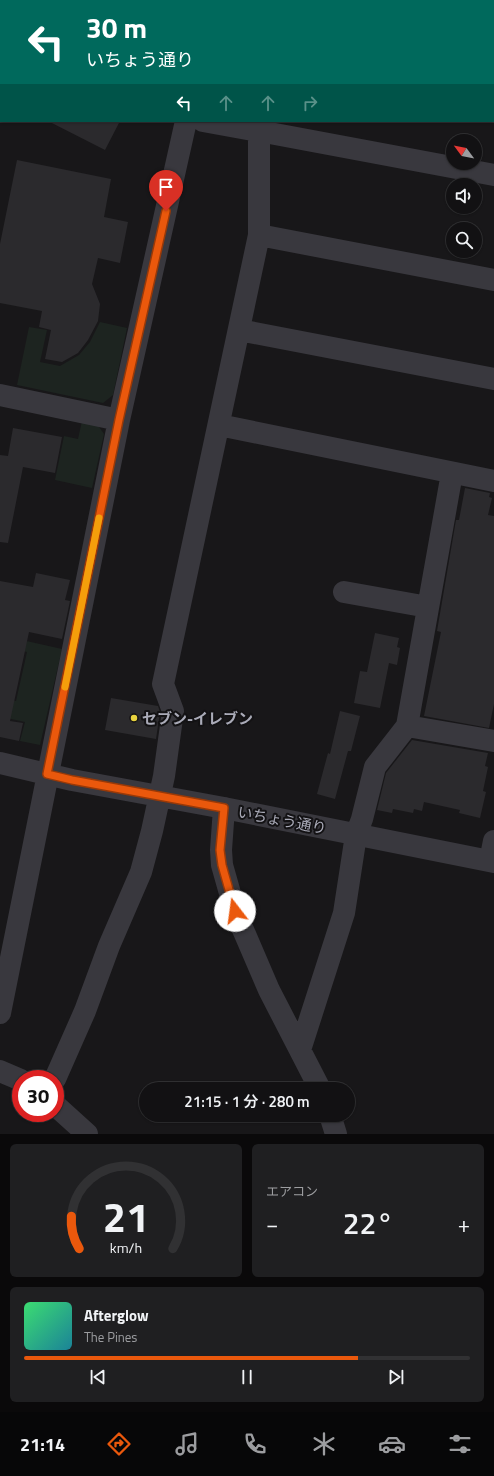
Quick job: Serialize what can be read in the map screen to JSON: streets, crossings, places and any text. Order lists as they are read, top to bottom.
{
  "streets": {
    "street": ["いちょう通り"]
  },
  "places": ["セブン-イレブン"],
  "north": "top left",
  "page": {
    "turn": ["30 m", "いちょう通り"],
    "limit": "30",
    "trip": "21:15 · 1 分 · 280 m",
    "tile": "エアコン",
    "heat": ["−", "22°", "+"],
    "song": ["Afterglow", "The Pines"],
    "tabs": "21:14",
    "gauge": ["21", "km/h"]
  }
}
